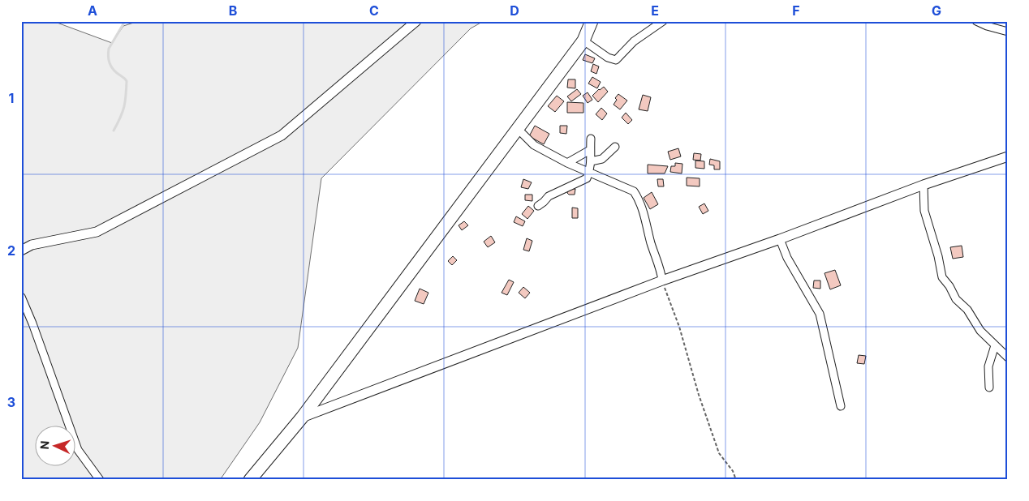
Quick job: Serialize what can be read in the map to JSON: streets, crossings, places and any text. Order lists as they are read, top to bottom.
{
  "north": "left",
  "grid": {
    "columns": [
      "A",
      "B",
      "C",
      "D",
      "E",
      "F",
      "G"
    ],
    "rows": ["1", "2", "3"]
  }
}
